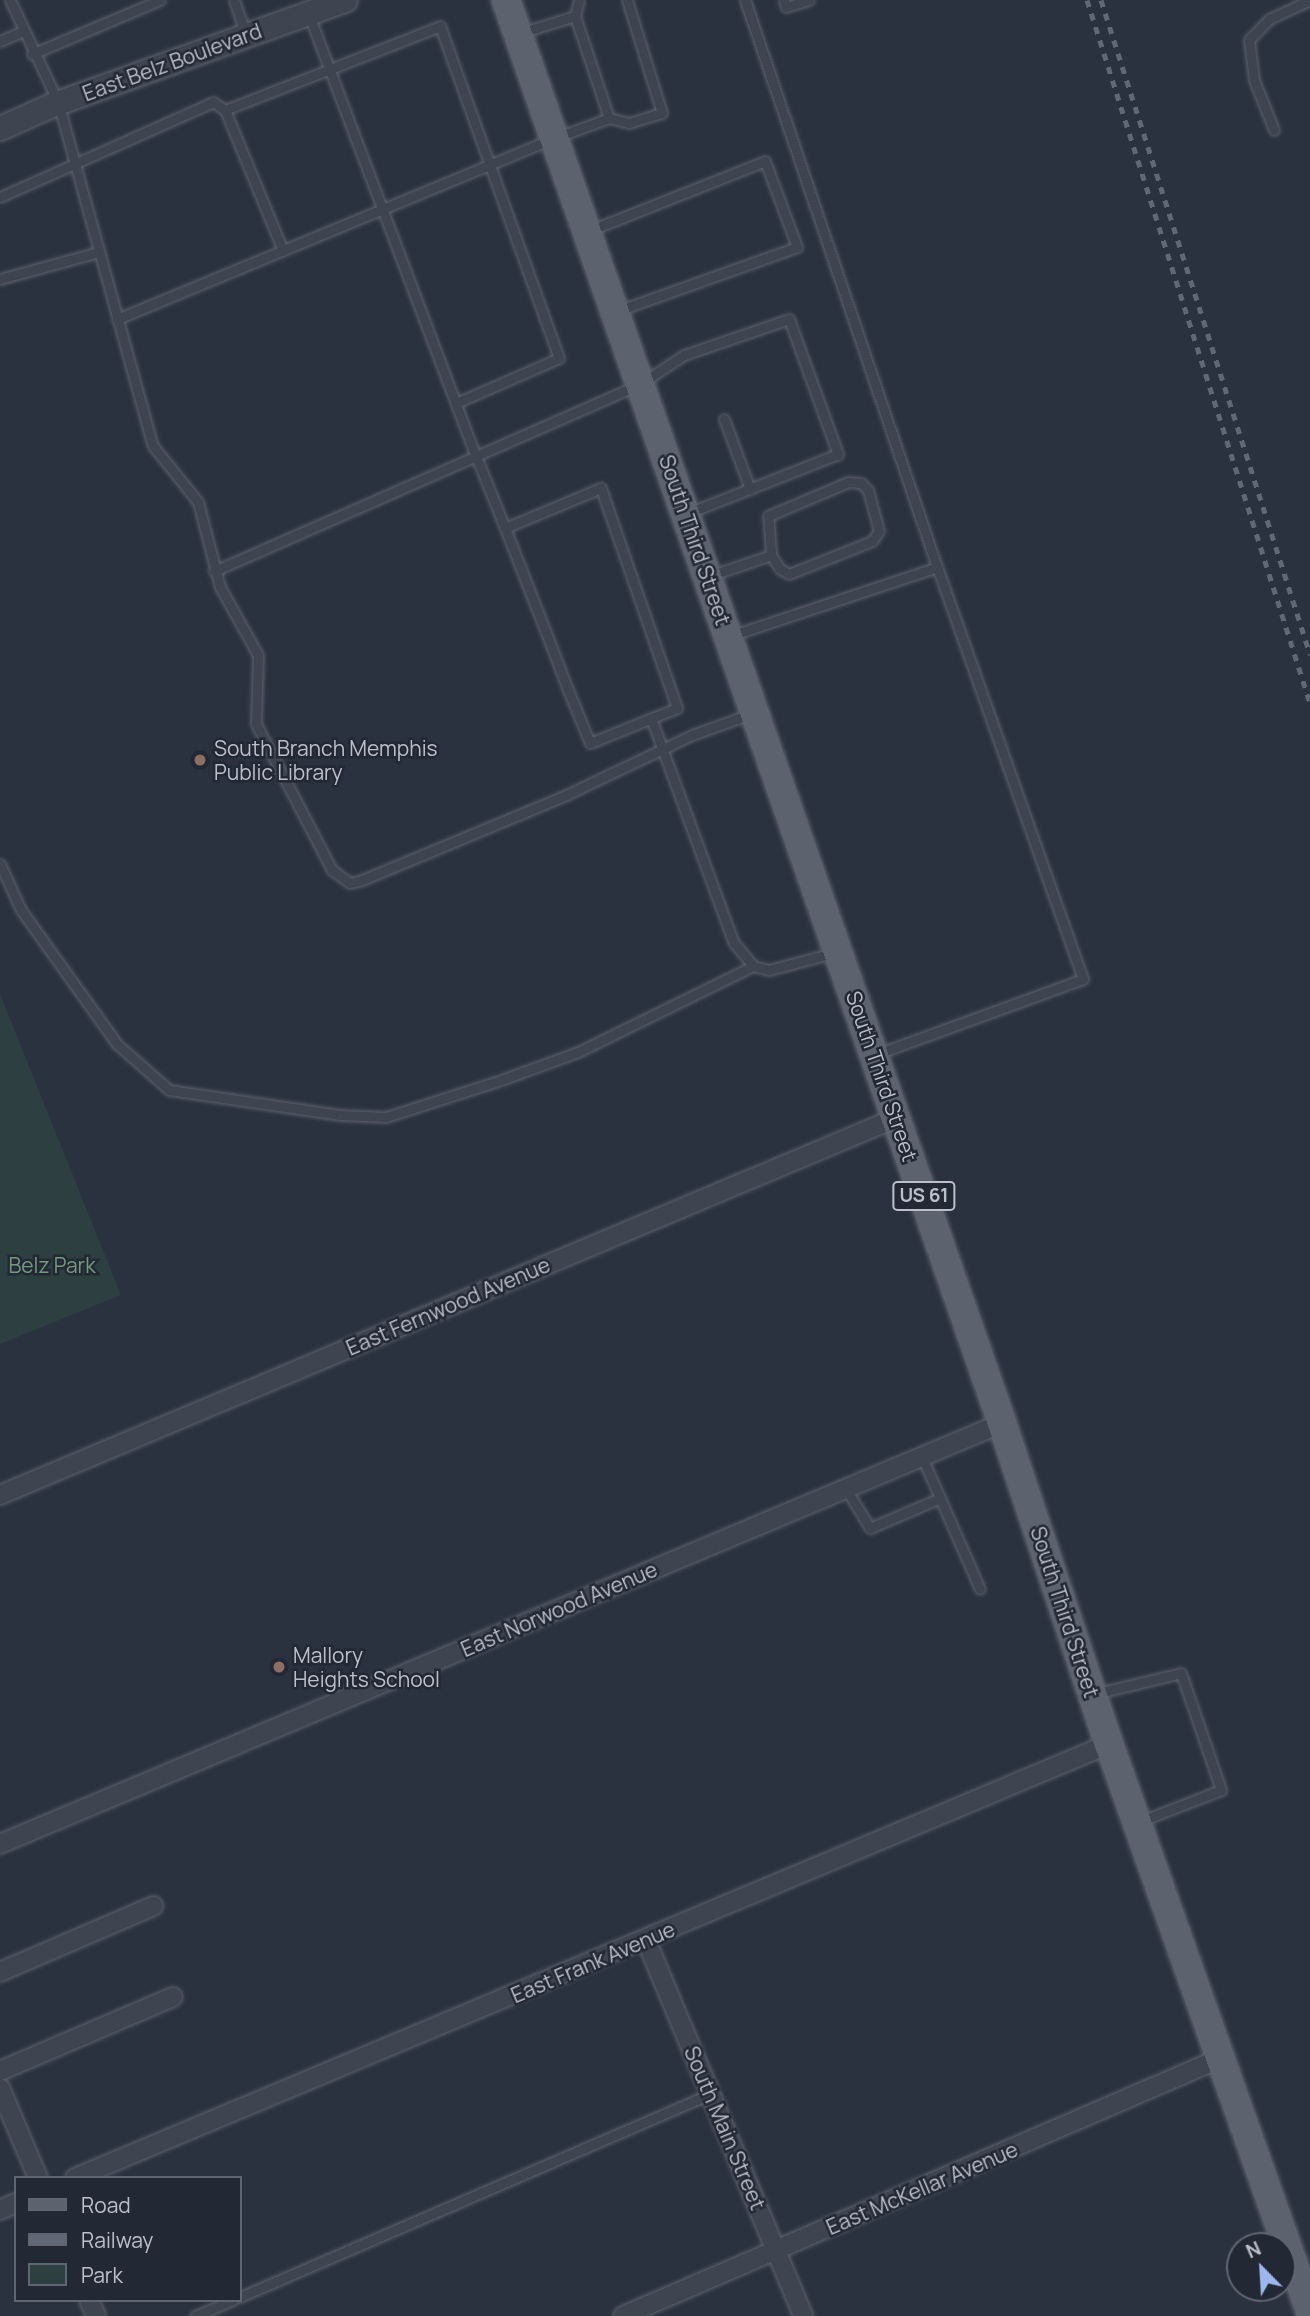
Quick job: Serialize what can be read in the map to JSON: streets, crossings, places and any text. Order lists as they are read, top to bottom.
{
  "streets": {
    "main road": ["South Third Street", "US 61"],
    "street": [
      "East Belz Boulevard",
      "East Fernwood Avenue",
      "East Norwood Avenue",
      "East Frank Avenue",
      "South Main Street",
      "East McKellar Avenue"
    ]
  },
  "crossings": [
    ["South Third Street", "East Fernwood Avenue"],
    ["South Third Street", "East Norwood Avenue"],
    ["South Third Street", "East Frank Avenue"],
    ["South Third Street", "East McKellar Avenue"],
    ["East Frank Avenue", "South Main Street"],
    ["South Main Street", "East McKellar Avenue"]
  ],
  "parks": ["Belz Park"],
  "places": ["South Branch Memphis Public Library", "Mallory Heights School"],
  "legend": ["Road", "Railway", "Park"],
  "north": "top left"
}
